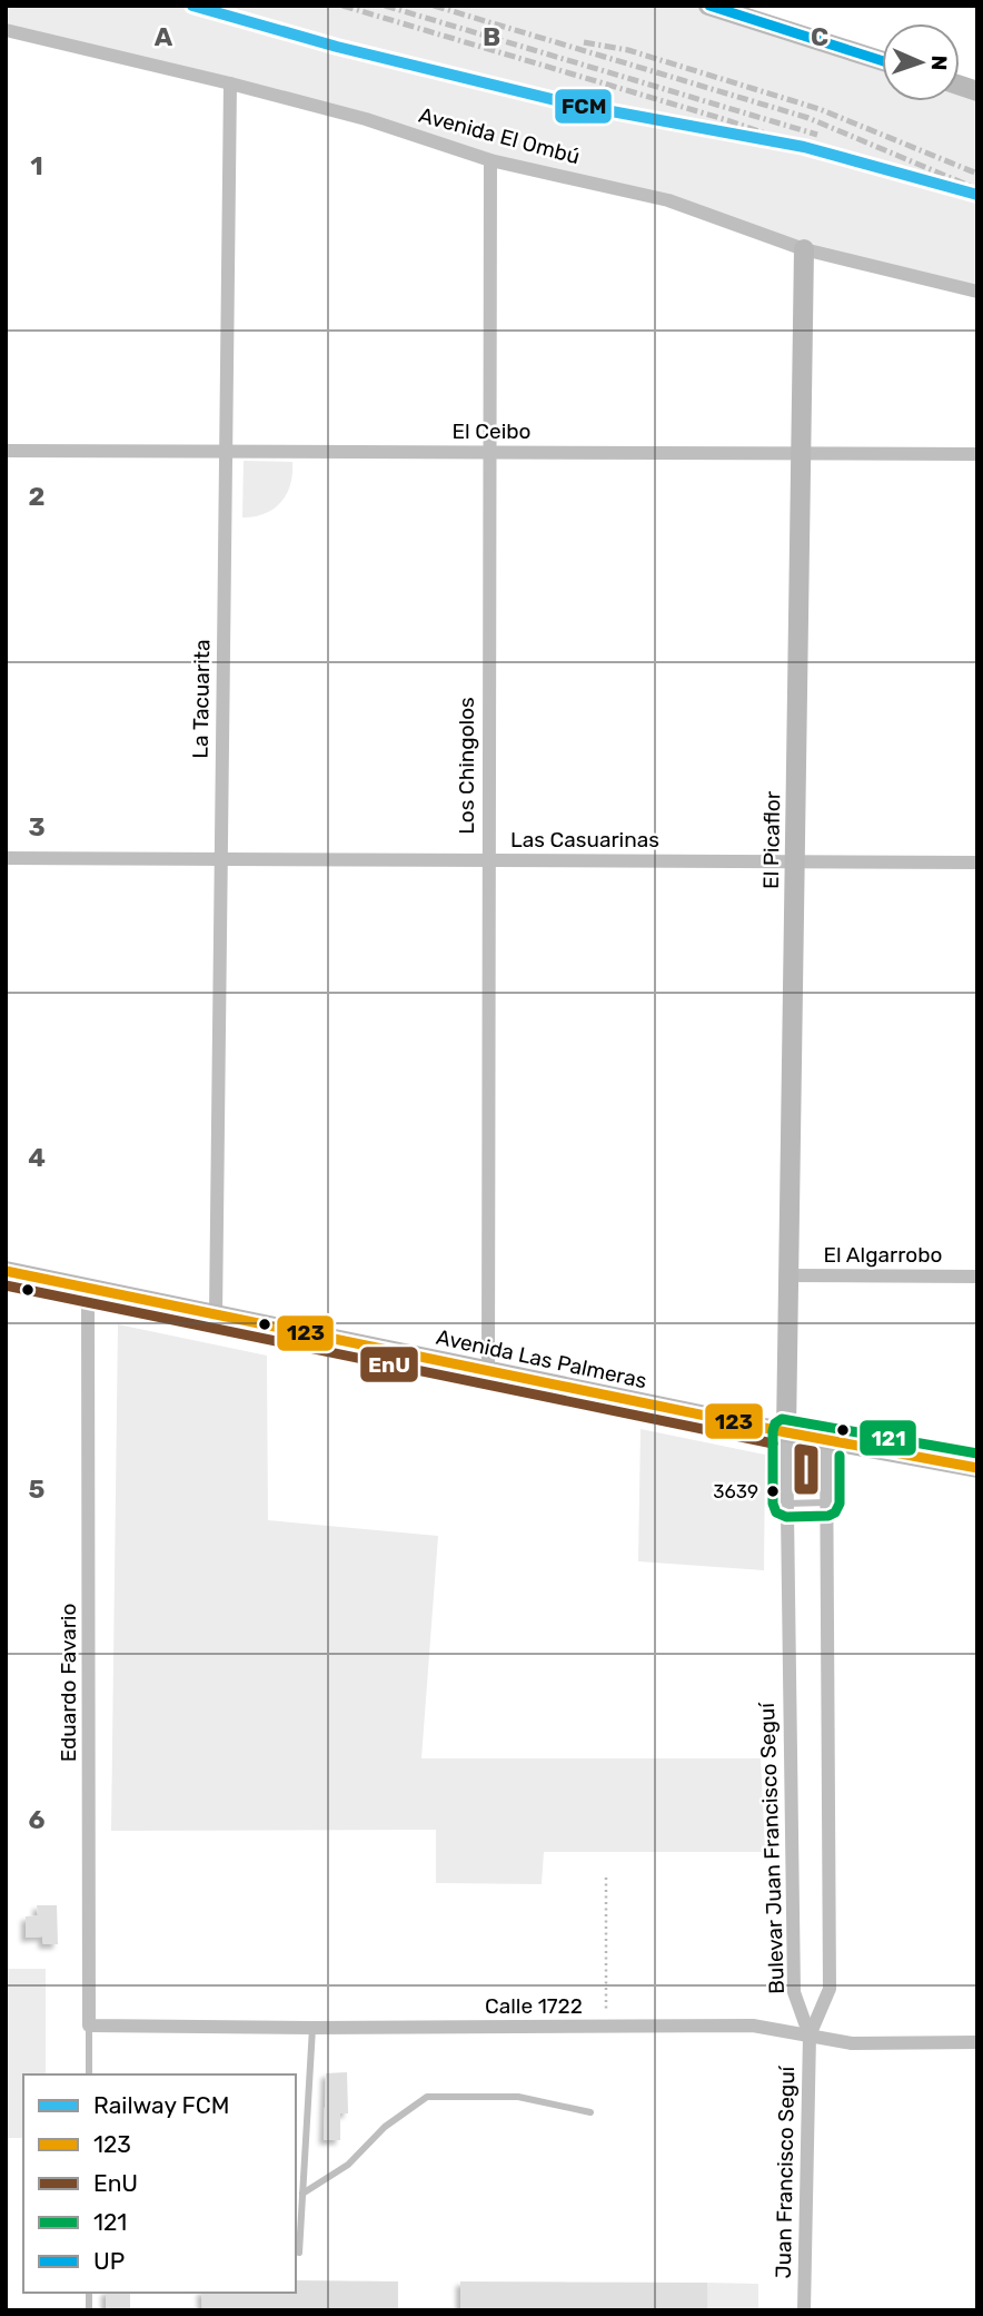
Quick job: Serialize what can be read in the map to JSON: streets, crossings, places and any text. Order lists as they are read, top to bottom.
{
  "streets": {
    "main road": ["El Picaflor", "Avenida Las Palmeras"],
    "street": [
      "Avenida El Ombú",
      "El Ceibo",
      "La Tacuarita",
      "Los Chingolos",
      "Las Casuarinas",
      "El Algarrobo",
      "Eduardo Favario",
      "Bulevar Juan Francisco Seguí",
      "Calle 1722",
      "Juan Francisco Seguí"
    ]
  },
  "crossings": [
    ["Avenida El Ombú", "La Tacuarita"],
    ["Avenida El Ombú", "Los Chingolos"],
    ["Avenida El Ombú", "El Picaflor"],
    ["El Ceibo", "La Tacuarita"],
    ["El Ceibo", "Los Chingolos"],
    ["El Ceibo", "El Picaflor"],
    ["La Tacuarita", "Las Casuarinas"],
    ["La Tacuarita", "Avenida Las Palmeras"],
    ["Los Chingolos", "Las Casuarinas"],
    ["Los Chingolos", "Avenida Las Palmeras"],
    ["Las Casuarinas", "El Picaflor"],
    ["El Picaflor", "El Algarrobo"],
    ["El Picaflor", "Avenida Las Palmeras"],
    ["El Picaflor", "Bulevar Juan Francisco Seguí"],
    ["Avenida Las Palmeras", "Eduardo Favario"],
    ["Avenida Las Palmeras", "Bulevar Juan Francisco Seguí"],
    ["Eduardo Favario", "Calle 1722"],
    ["Bulevar Juan Francisco Seguí", "Calle 1722"],
    ["Bulevar Juan Francisco Seguí", "Juan Francisco Seguí"],
    ["Calle 1722", "Juan Francisco Seguí"]
  ],
  "places": ["3639"],
  "lines": [
    "rail line FCM",
    "transit line UP",
    "transit line 123",
    "transit line EnU",
    "transit line 121"
  ],
  "legend": [
    "Railway FCM",
    "123",
    "EnU",
    "121",
    "UP"
  ],
  "north": "right",
  "grid": {
    "columns": ["A", "B", "C"],
    "rows": [
      "1",
      "2",
      "3",
      "4",
      "5",
      "6"
    ]
  }
}
